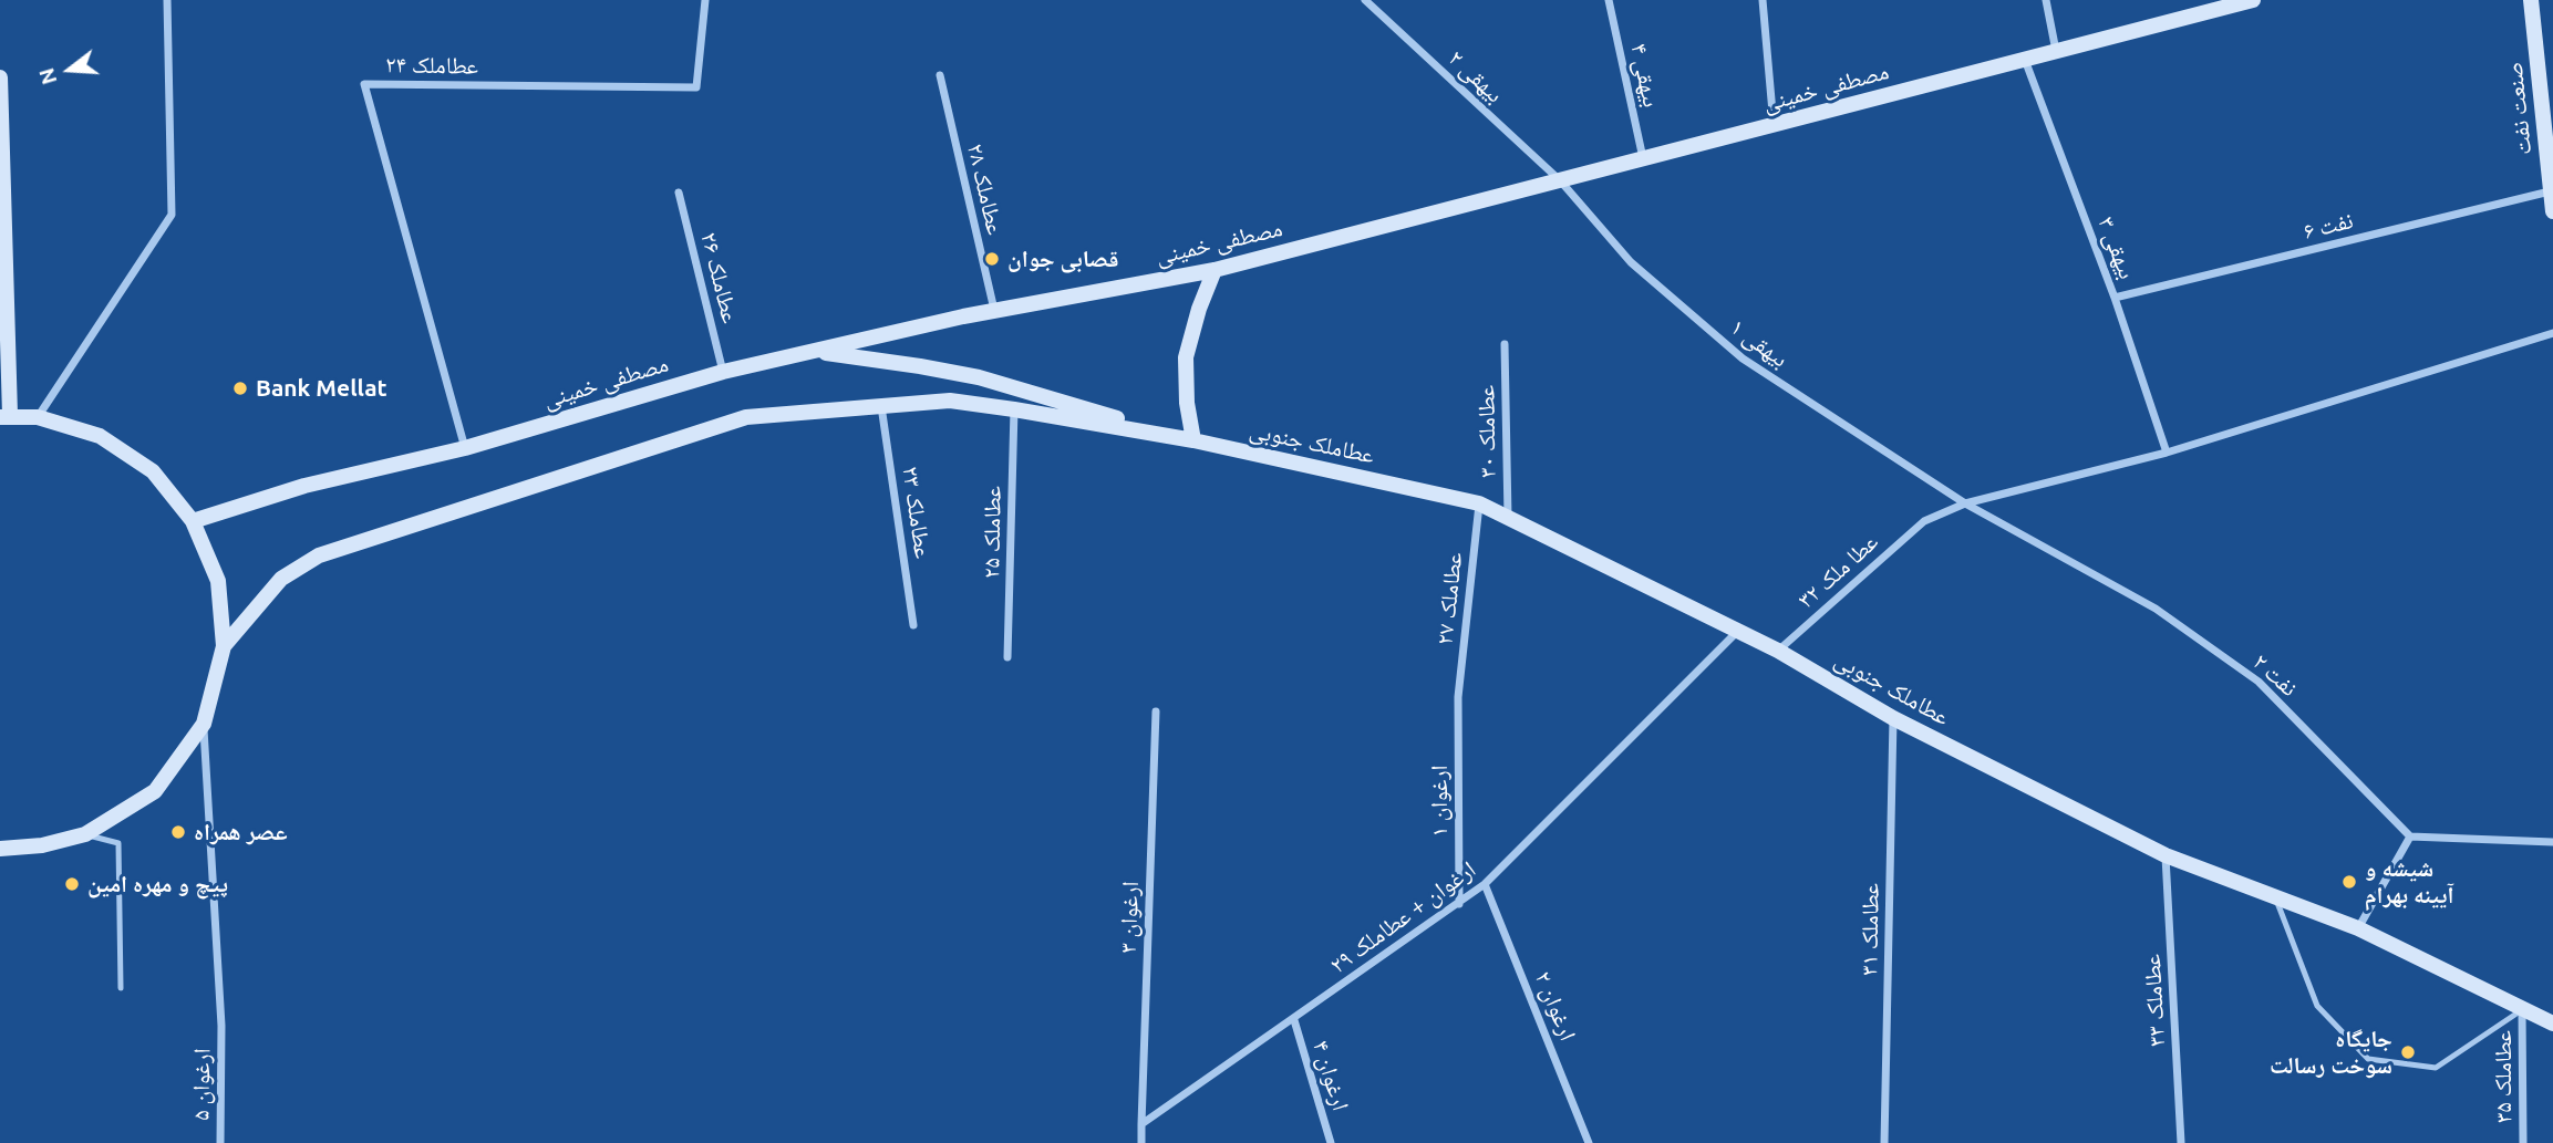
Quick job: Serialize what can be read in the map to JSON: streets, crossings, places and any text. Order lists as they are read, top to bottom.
{
  "streets": {
    "main road": ["مصطفی خمینی", "صنعت نفت", "عطاملک جنوبی"],
    "street": [
      "عطاملک ۲۴",
      "بیهقی ۴",
      "بیهقی ۲",
      "عطاملک ۲۸",
      "نفت ۶",
      "بیهقی ۳",
      "عطاملک ۲۶",
      "بیهقی ۱",
      "عطاملک ۳۰",
      "عطاملک ۲۳",
      "عطاملک ۲۵",
      "عطا ملک ۳۲",
      "عطاملک ۲۷",
      "نفت ۲",
      "ارغوان ۱",
      "ارغوان ۳",
      "ارغوان + عطاملک ۲۹",
      "عطاملک ۳۱",
      "عطاملک ۳۳",
      "ارغوان ۲",
      "ارغوان ۴",
      "عطاملک ۳۵",
      "ارغوان ۵"
    ]
  },
  "crossings": [
    ["عطاملک ۲۴", "مصطفی خمینی"],
    ["بیهقی ۴", "مصطفی خمینی"],
    ["بیهقی ۲", "مصطفی خمینی"],
    ["بیهقی ۲", "بیهقی ۱"],
    ["مصطفی خمینی", "عطاملک ۲۸"],
    ["مصطفی خمینی", "بیهقی ۳"],
    ["مصطفی خمینی", "عطاملک ۲۶"],
    ["مصطفی خمینی", "بیهقی ۱"],
    ["صنعت نفت", "نفت ۶"],
    ["نفت ۶", "بیهقی ۳"],
    ["بیهقی ۳", "عطا ملک ۳۲"],
    ["بیهقی ۱", "عطا ملک ۳۲"],
    ["بیهقی ۱", "نفت ۲"],
    ["عطاملک ۳۰", "عطاملک جنوبی"],
    ["عطاملک جنوبی", "عطا ملک ۳۲"],
    ["عطاملک جنوبی", "عطاملک ۲۷"],
    ["عطاملک جنوبی", "ارغوان + عطاملک ۲۹"],
    ["عطاملک جنوبی", "عطاملک ۳۱"],
    ["عطاملک جنوبی", "عطاملک ۳۳"],
    ["عطاملک جنوبی", "عطاملک ۳۵"],
    ["عطا ملک ۳۲", "نفت ۲"],
    ["عطاملک ۲۷", "ارغوان ۱"],
    ["ارغوان ۱", "ارغوان + عطاملک ۲۹"],
    ["ارغوان ۳", "ارغوان + عطاملک ۲۹"],
    ["ارغوان + عطاملک ۲۹", "ارغوان ۲"],
    ["ارغوان + عطاملک ۲۹", "ارغوان ۴"]
  ],
  "places": [
    "قصابی جوان",
    "Bank Mellat",
    "عصر همراه",
    "شیشه و آیینه بهرام",
    "پیچ و مهره امین",
    "جایگاه سوخت رسالت"
  ],
  "north": "left"
}
